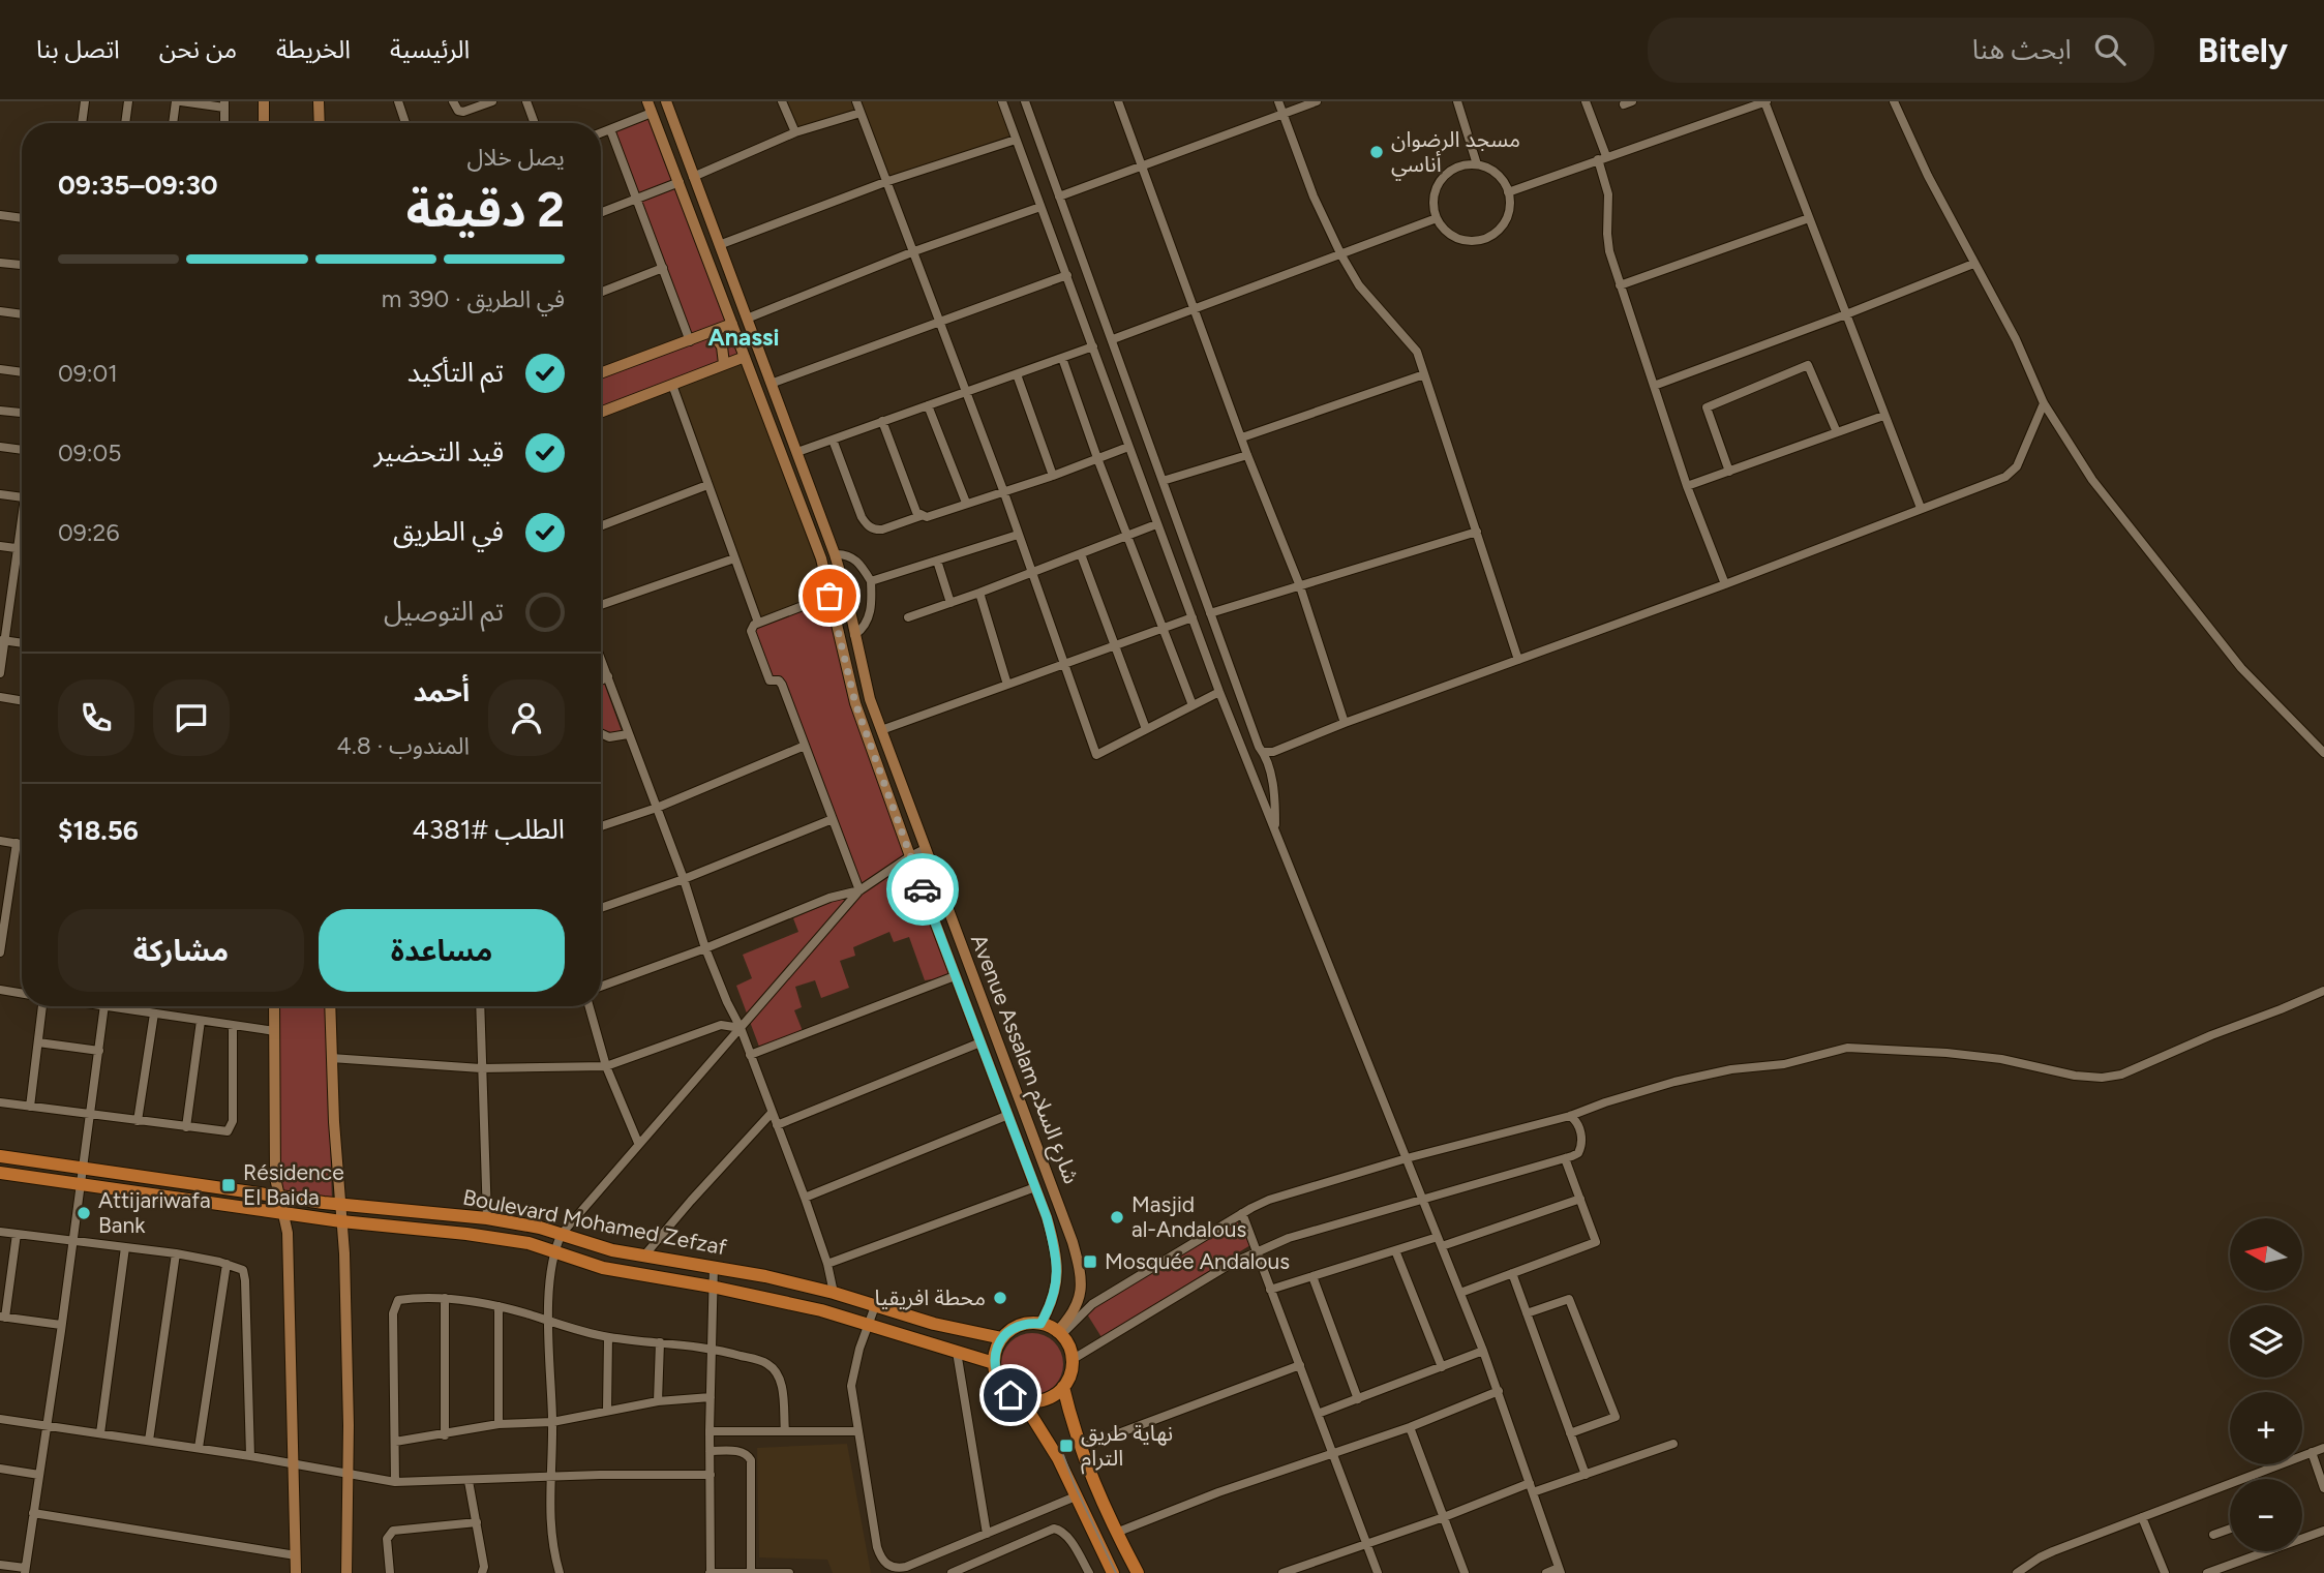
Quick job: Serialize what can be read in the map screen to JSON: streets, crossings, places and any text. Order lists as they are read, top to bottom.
{
  "streets": {
    "main road": ["Boulevard Mohamed Zefzaf"],
    "street": ["Avenue Assalam شارع السلام"]
  },
  "crossings": [
    ["Avenue Assalam شارع السلام", "Boulevard Mohamed Zefzaf"]
  ],
  "districts": ["Anassi"],
  "places": {
    "other": [
      "مسجد الرضوان أناسي",
      "Attijariwafa Bank",
      "Masjid al-Andalous",
      "محطة افريقيا"
    ],
    "transit": ["Résidence El Baida", "Mosquée Andalous", "نهاية طريق الترام"]
  },
  "north": "left",
  "page": {
    "header": "Bitely",
    "search": "ابحث هنا",
    "nav": [
      "الرئيسية",
      "الخريطة",
      "من نحن",
      "اتصل بنا"
    ],
    "heading": ["2 دقيقة", "يصل خلال", "09:30–09:35"],
    "panel": [
      "أحمد",
      "المندوب · 4.8",
      "الطلب #4381",
      "$18.56"
    ],
    "bar": "في الطريق · 390 m",
    "list": [
      ["تم التأكيد", "09:01"],
      ["قيد التحضير", "09:05"],
      ["في الطريق", "09:26"],
      "تم التوصيل"
    ],
    "buttons": ["مساعدة", "مشاركة"],
    "map_buttons": ["+", "−"]
  }
}
